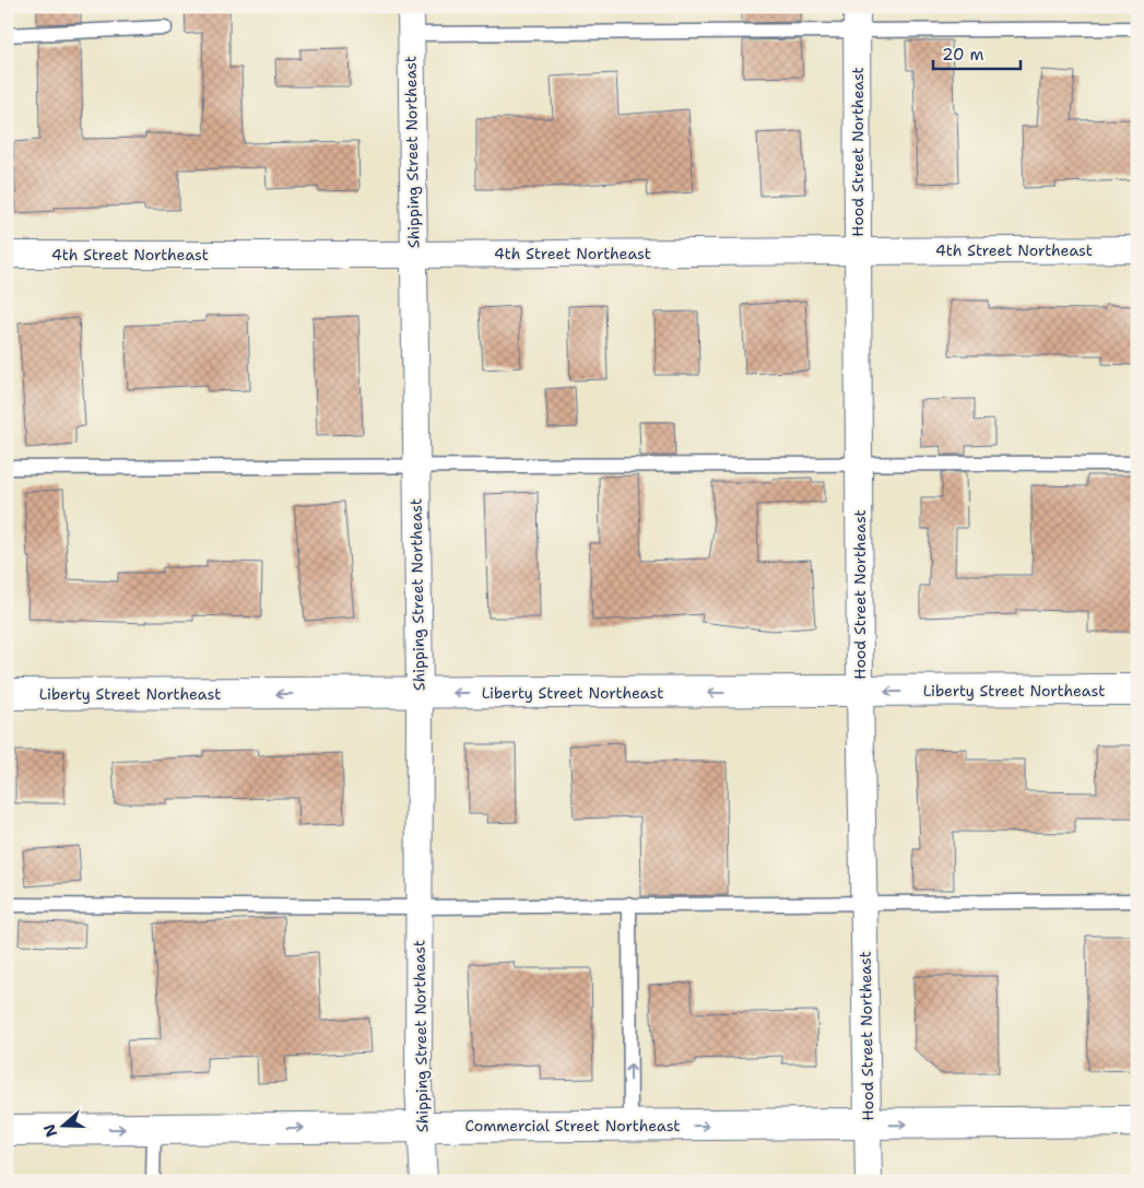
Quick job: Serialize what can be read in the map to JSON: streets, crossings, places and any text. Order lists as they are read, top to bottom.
{
  "streets": {
    "highway": ["Liberty Street Northeast", "Commercial Street Northeast"],
    "street": ["Shipping Street Northeast", "Hood Street Northeast", "4th Street Northeast"]
  },
  "crossings": [
    ["Shipping Street Northeast", "4th Street Northeast"],
    ["Shipping Street Northeast", "Liberty Street Northeast"],
    ["Shipping Street Northeast", "Commercial Street Northeast"],
    ["Hood Street Northeast", "4th Street Northeast"],
    ["Hood Street Northeast", "Liberty Street Northeast"],
    ["Hood Street Northeast", "Commercial Street Northeast"]
  ],
  "one_way": ["Liberty Street Northeast", "Commercial Street Northeast"],
  "scale_bar": "20 m",
  "north": "left"
}
